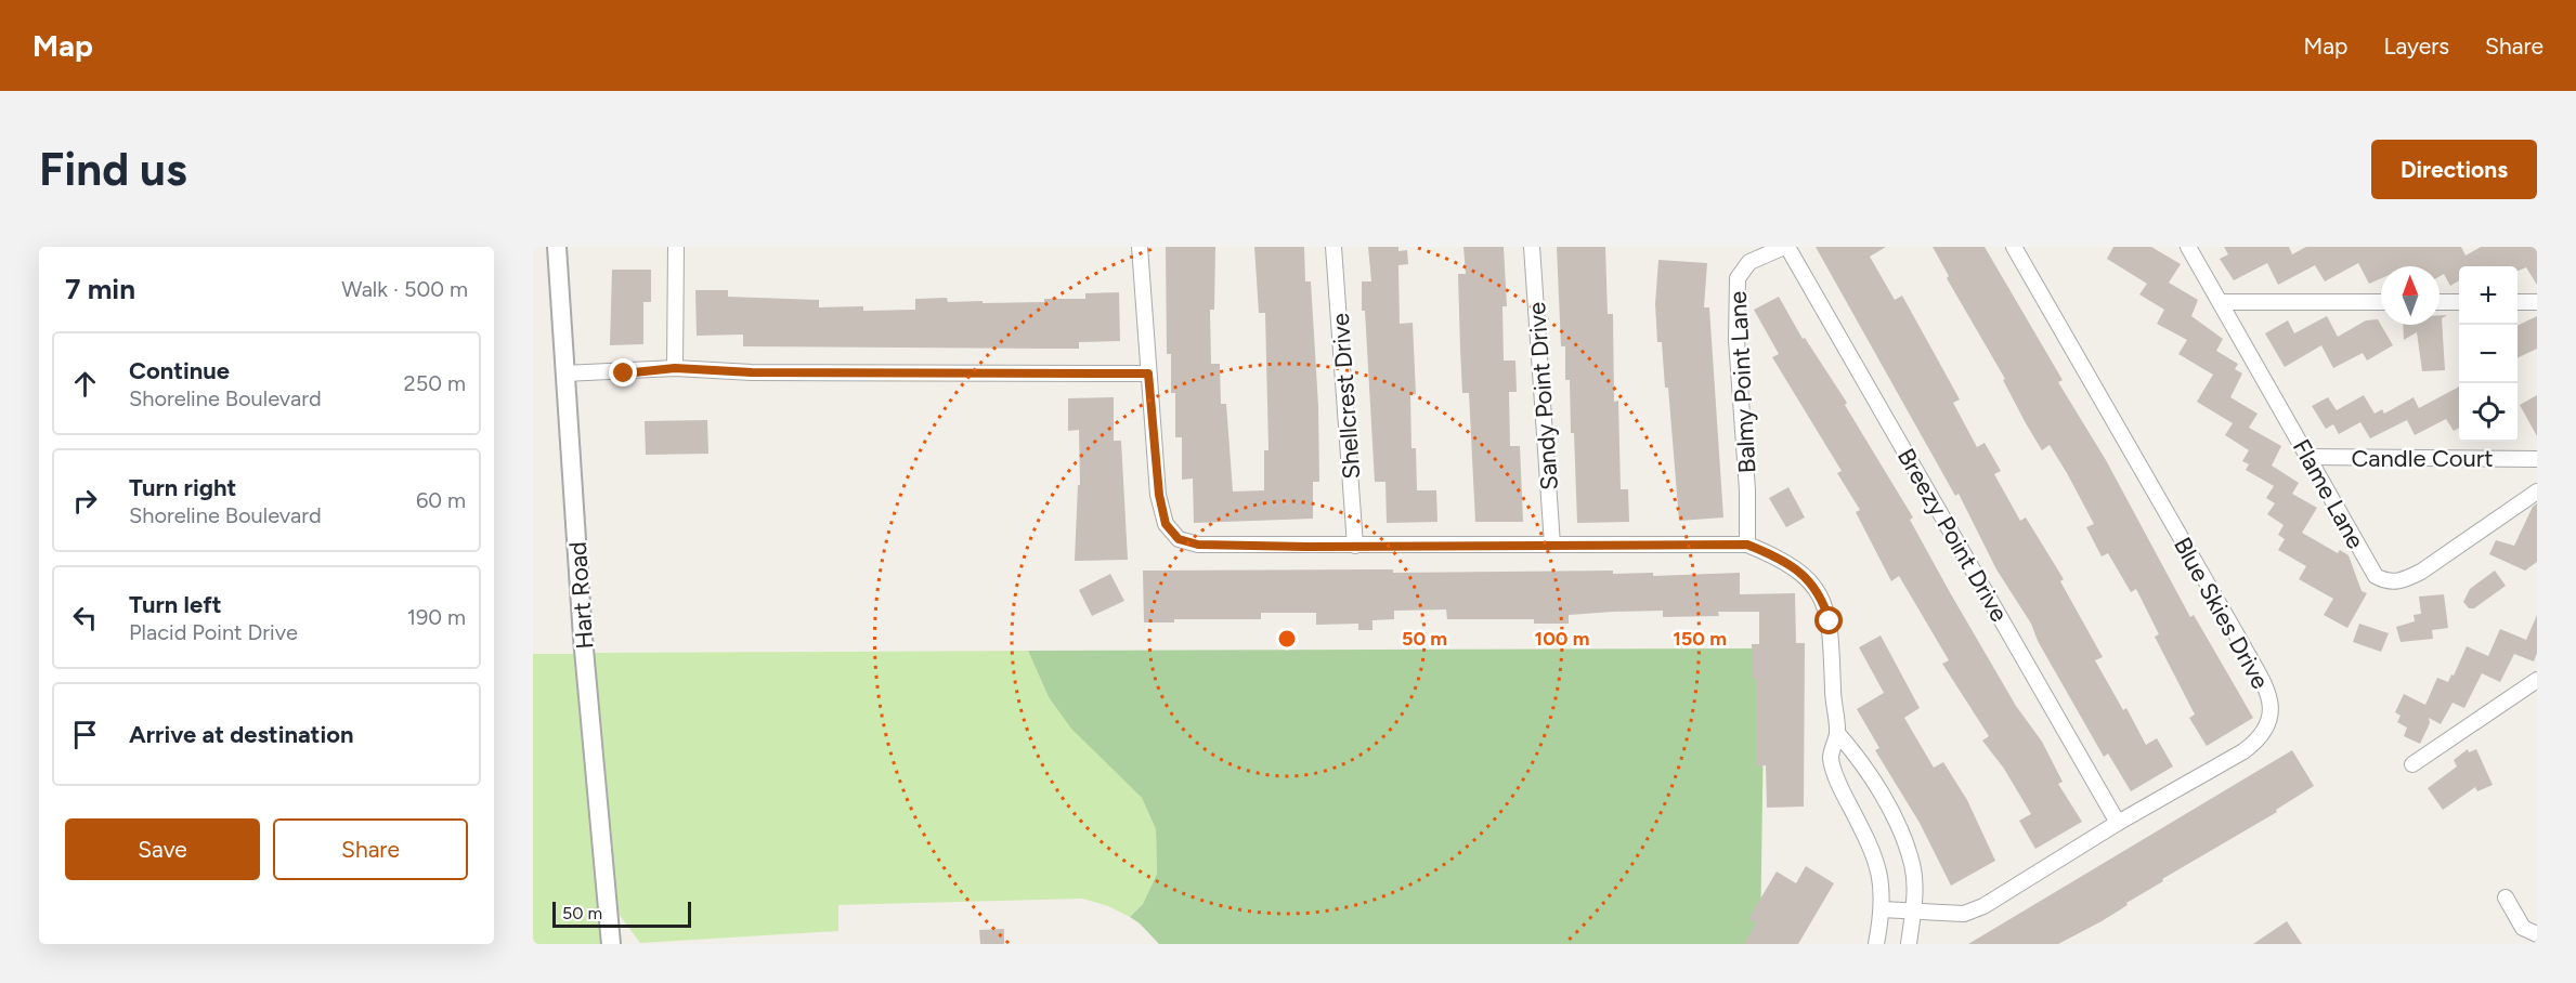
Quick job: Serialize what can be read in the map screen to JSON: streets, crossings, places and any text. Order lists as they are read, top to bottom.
{
  "streets": {
    "street": [
      "Balmy Point Lane",
      "Shellcrest Drive",
      "Sandy Point Drive",
      "Candle Court",
      "Flame Lane",
      "Breezy Point Drive",
      "Hart Road",
      "Blue Skies Drive"
    ]
  },
  "crossings": [
    ["Balmy Point Lane", "Breezy Point Drive"],
    ["Candle Court", "Flame Lane"],
    ["Breezy Point Drive", "Blue Skies Drive"]
  ],
  "scale_bar": "50 m",
  "north": "top",
  "page": {
    "header": "Map",
    "nav": ["Map", "Layers", "Share"],
    "buttons": [
      "Directions",
      ["Save", "Share"]
    ],
    "title": "Find us",
    "heading": ["7 min", "Walk · 500 m"],
    "map_buttons": ["+", "−"],
    "list": [
      ["Continue", "Shoreline Boulevard", "250 m"],
      ["Turn right", "Shoreline Boulevard", "60 m"],
      ["Turn left", "Placid Point Drive", "190 m"],
      "Arrive at destination"
    ],
    "scale": "50 m"
  },
  "rings": ["50 m", "100 m", "150 m"]
}
